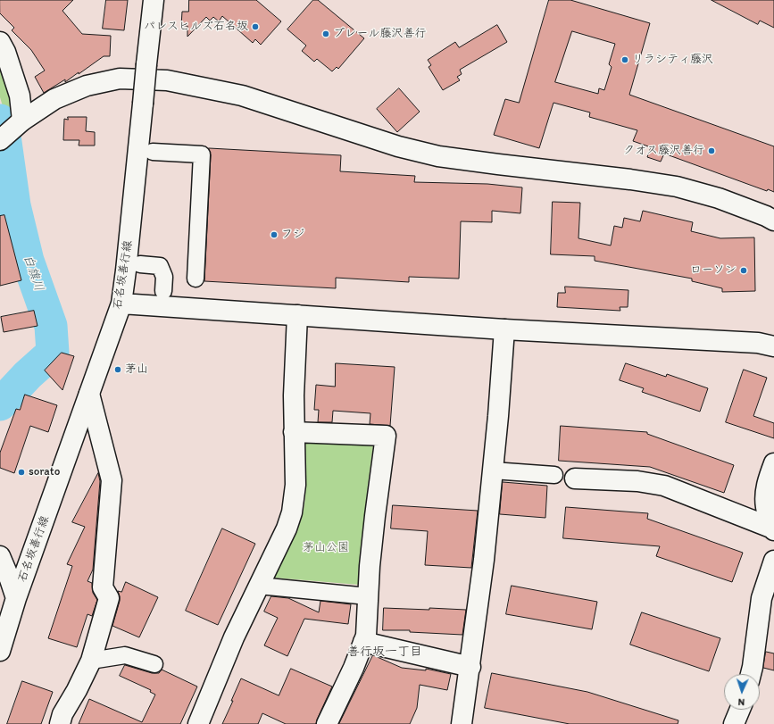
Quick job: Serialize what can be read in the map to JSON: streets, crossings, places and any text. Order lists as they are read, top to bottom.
{
  "streets": {
    "street": ["石名坂善行線"]
  },
  "districts": ["善行坂一丁目"],
  "water": ["白旗川"],
  "parks": ["茅山公園"],
  "places": [
    "パレスヒルズ石名坂",
    "プレール藤沢善行",
    "リラシティ藤沢",
    "クオス藤沢善行",
    "フジ",
    "ローソン",
    "茅山",
    "sorato"
  ],
  "north": "bottom"
}
